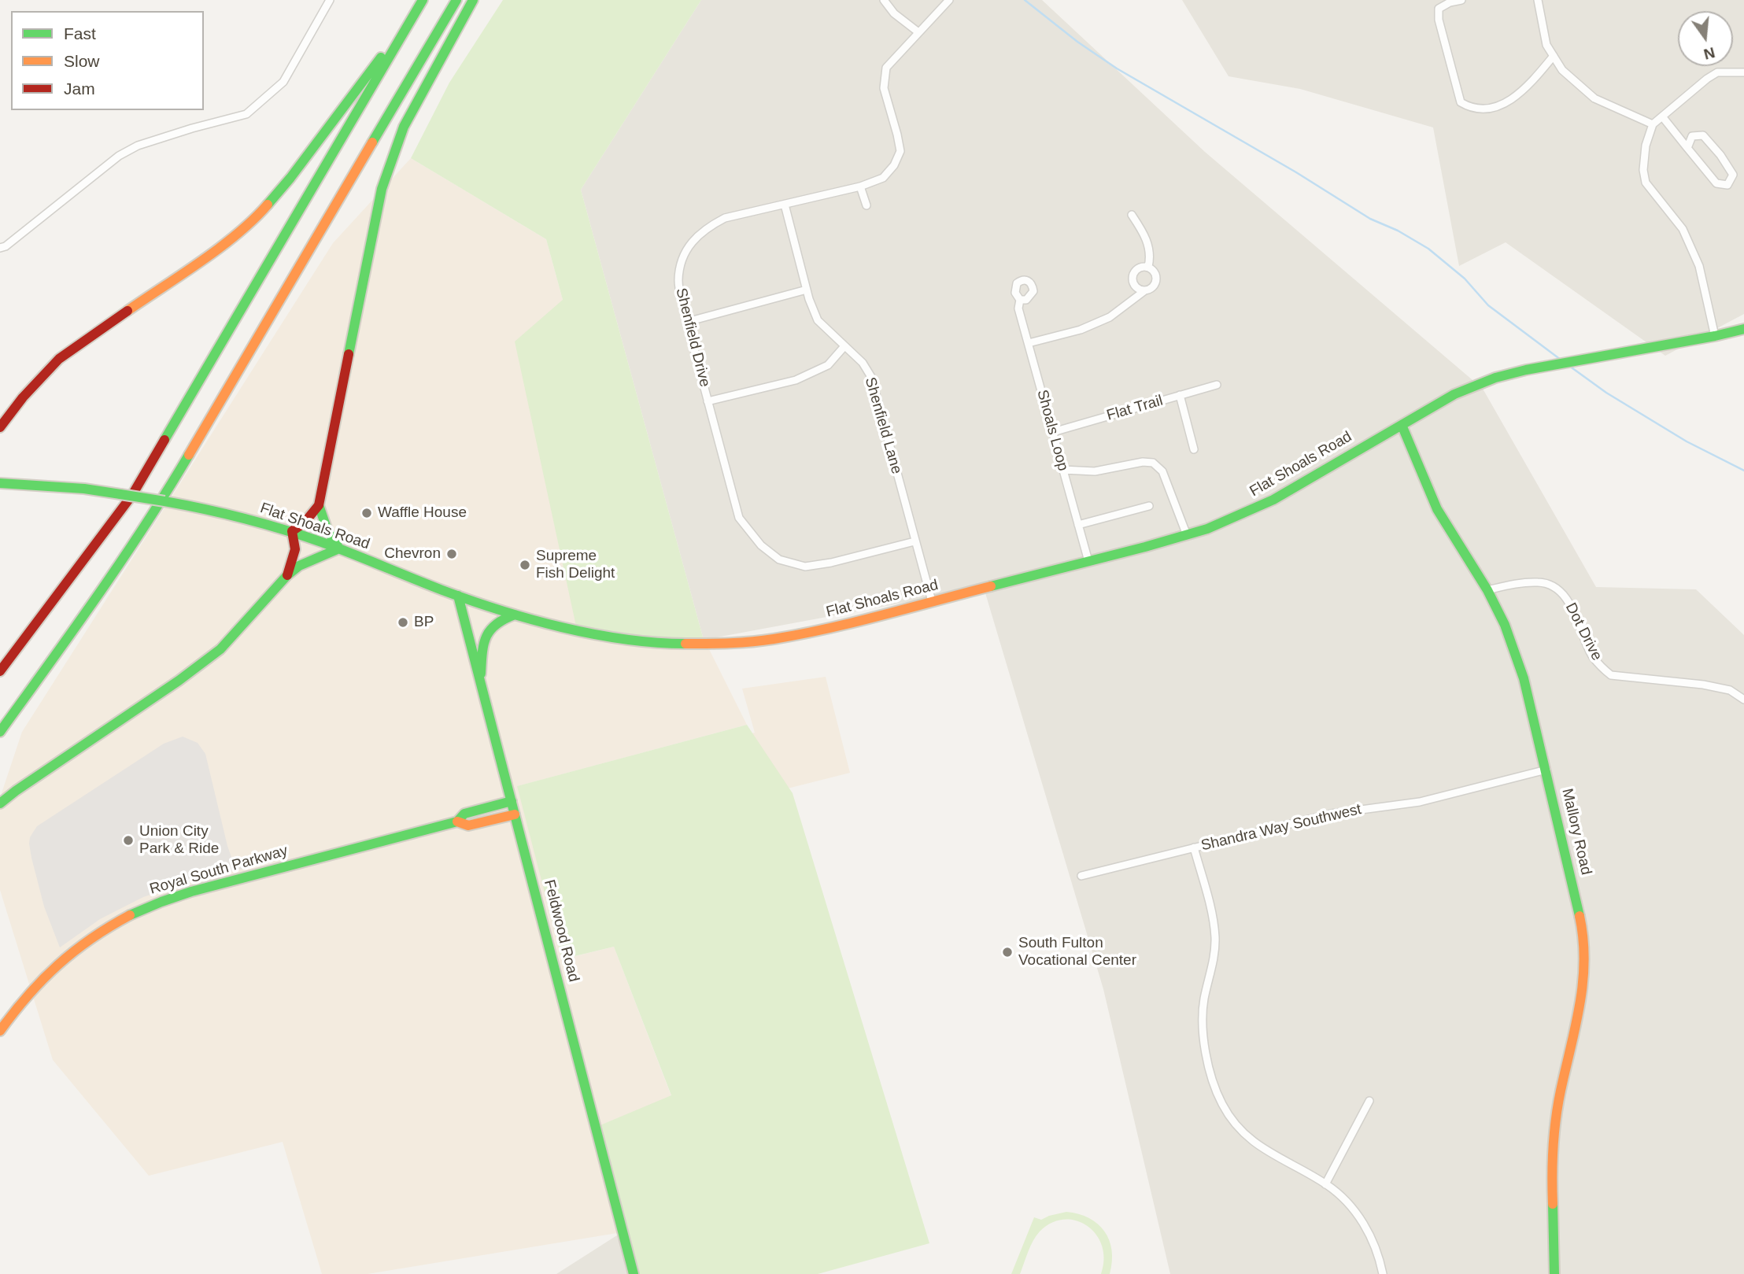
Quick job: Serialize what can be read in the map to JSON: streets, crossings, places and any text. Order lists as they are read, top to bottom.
{
  "streets": {
    "main road": [
      "Flat Shoals Road",
      "Mallory Road",
      "Royal South Parkway",
      "Feldwood Road"
    ],
    "street": [
      "Shenfield Drive",
      "Flat Trail",
      "Shenfield Lane",
      "Shoals Loop",
      "Dot Drive",
      "Shandra Way Southwest"
    ]
  },
  "crossings": [
    ["Shenfield Drive", "Shenfield Lane"],
    ["Flat Trail", "Shoals Loop"],
    ["Shenfield Lane", "Flat Shoals Road"],
    ["Shoals Loop", "Flat Shoals Road"],
    ["Flat Shoals Road", "Mallory Road"],
    ["Flat Shoals Road", "Feldwood Road"],
    ["Dot Drive", "Mallory Road"],
    ["Shandra Way Southwest", "Mallory Road"],
    ["Royal South Parkway", "Feldwood Road"]
  ],
  "places": [
    "Waffle House",
    "Chevron",
    "Supreme Fish Delight",
    "BP",
    "Union City Park & Ride",
    "South Fulton Vocational Center"
  ],
  "legend": ["Fast", "Slow", "Jam"],
  "north": "bottom"
}
